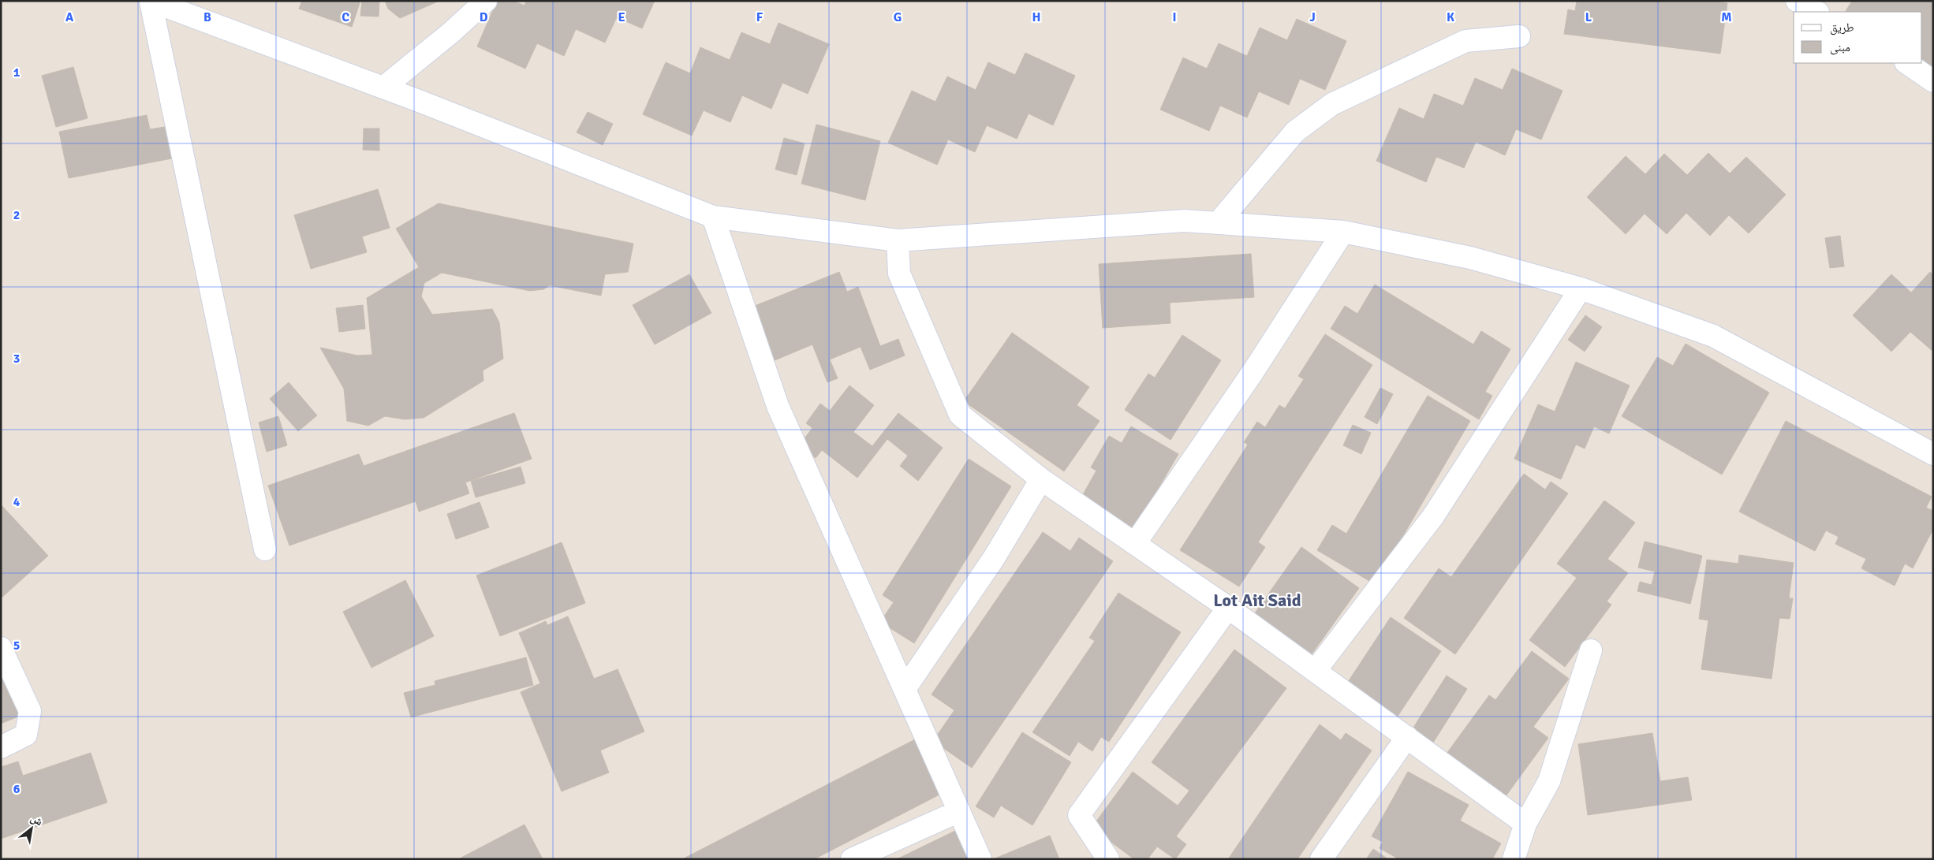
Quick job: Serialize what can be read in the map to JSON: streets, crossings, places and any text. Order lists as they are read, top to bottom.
{
  "districts": ["Lot Ait Said"],
  "legend": ["طريق", "مبنى"],
  "north": "top right",
  "grid": {
    "columns": [
      "A",
      "B",
      "C",
      "D",
      "E",
      "F",
      "G",
      "H",
      "I",
      "J",
      "K",
      "L",
      "M"
    ],
    "rows": [
      "1",
      "2",
      "3",
      "4",
      "5",
      "6"
    ]
  }
}
